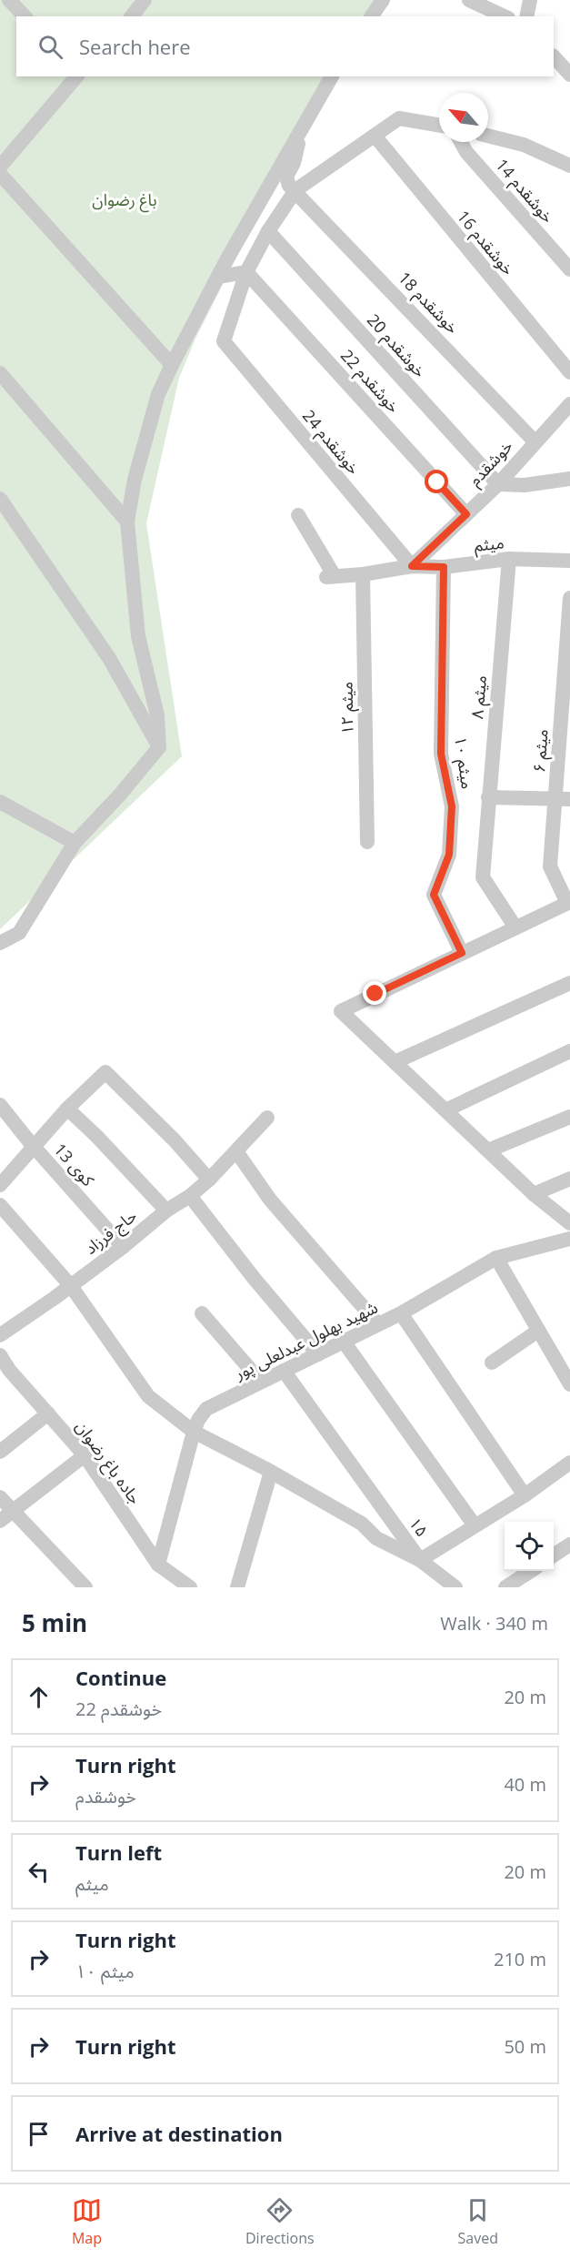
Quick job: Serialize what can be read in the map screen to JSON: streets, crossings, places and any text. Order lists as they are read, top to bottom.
{
  "streets": {
    "street": [
      "خوشقدم 14",
      "خوشقدم 16",
      "خوشقدم 18",
      "خوشقدم 20",
      "خوشقدم 22",
      "خوشقدم 24",
      "خوشقدم",
      "میثم",
      "۸ میثم",
      "۱۲ میثم",
      "۶ میثم",
      "۱۰ میثم",
      "کوی 13",
      "حاج فرزاد",
      "شهید بهلول عبدلعلی پور",
      "جاده باغ رضوان",
      "۱۵"
    ]
  },
  "crossings": [
    ["خوشقدم 18", "خوشقدم"],
    ["خوشقدم 20", "خوشقدم"],
    ["خوشقدم 22", "خوشقدم 24"],
    ["خوشقدم 22", "خوشقدم"],
    ["خوشقدم 24", "خوشقدم"],
    ["خوشقدم 24", "میثم"],
    ["خوشقدم", "میثم"],
    ["میثم", "۸ میثم"],
    ["میثم", "۱۲ میثم"],
    ["میثم", "۱۰ میثم"],
    ["کوی 13", "حاج فرزاد"],
    ["شهید بهلول عبدلعلی پور", "جاده باغ رضوان"],
    ["شهید بهلول عبدلعلی پور", "۱۵"]
  ],
  "parks": ["باغ رضوان"],
  "north": "top left",
  "page": {
    "search": "Search here",
    "heading": ["5 min", "Walk · 340 m"],
    "list": [
      ["Continue", "خوشقدم 22", "20 m"],
      ["Turn right", "خوشقدم", "40 m"],
      ["Turn left", "میثم", "20 m"],
      ["Turn right", "۱۰ میثم", "210 m"],
      ["Turn right", "50 m"],
      "Arrive at destination"
    ],
    "nav": ["Map", "Directions", "Saved"]
  }
}
